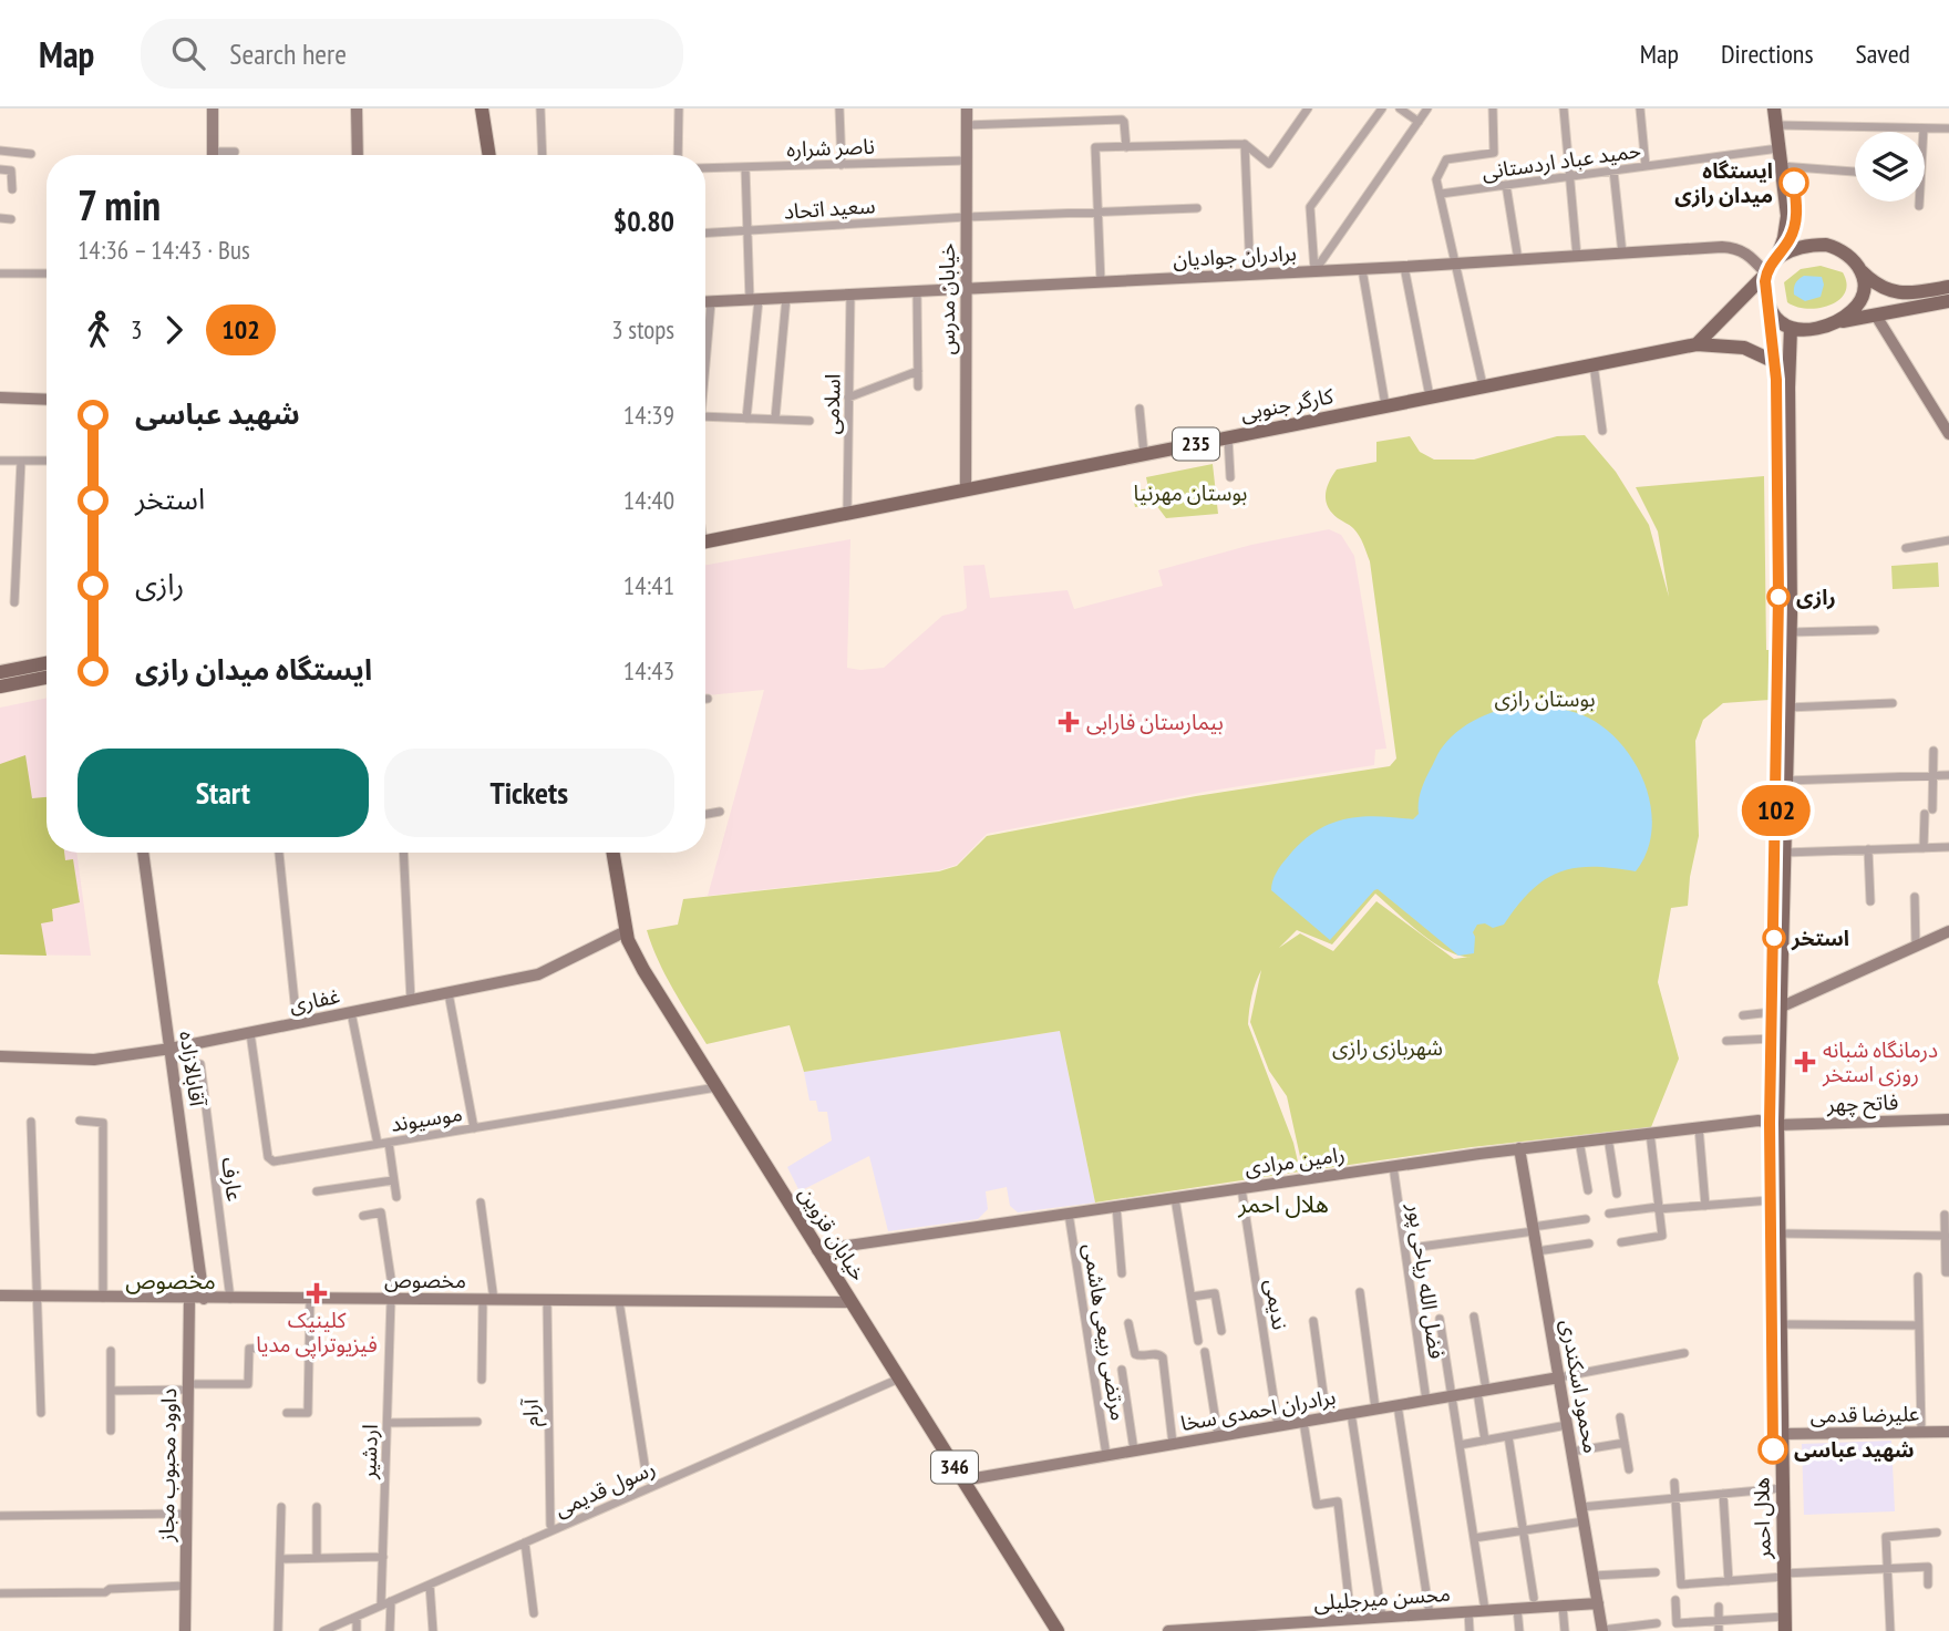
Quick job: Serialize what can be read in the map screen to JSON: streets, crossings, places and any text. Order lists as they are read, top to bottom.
{
  "streets": {
    "main road": [
      "کارگر جنوبی",
      "235",
      "خیابان قزوین",
      "346",
      "هلال احمر"
    ],
    "street": [
      "ناصر شراره",
      "حمید عباد اردستانی",
      "سعید اتحاد",
      "برادران جوادیان",
      "خیابان مدرس",
      "اسلامی",
      "غفاری",
      "آقابالازاده",
      "فاتح چهر",
      "موسیوند",
      "رامین مرادی",
      "عارف",
      "مخصوص",
      "فضل الله ریاحی پور",
      "ندیمی",
      "مرتضی ربیعی هاشمی",
      "محمود اسکندری",
      "برادران احمدی سخا",
      "آرام",
      "علیرضا قدمی",
      "اردشیر",
      "داوود محبوب مجاز",
      "رسول قدیمی",
      "محسن میرجلیلی"
    ]
  },
  "crossings": [
    ["ناصر شراره", "خیابان مدرس"],
    ["سعید اتحاد", "خیابان مدرس"],
    ["برادران جوادیان", "خیابان مدرس"],
    ["برادران جوادیان", "اسلامی"],
    ["برادران جوادیان", "هلال احمر"],
    ["خیابان مدرس", "کارگر جنوبی"],
    ["اسلامی", "کارگر جنوبی"],
    ["کارگر جنوبی", "هلال احمر"],
    ["غفاری", "آقابالازاده"],
    ["غفاری", "موسیوند"],
    ["غفاری", "خیابان قزوین"],
    ["آقابالازاده", "مخصوص"],
    ["فاتح چهر", "رامین مرادی"],
    ["فاتح چهر", "هلال احمر"],
    ["موسیوند", "خیابان قزوین"],
    ["رامین مرادی", "خیابان قزوین"],
    ["رامین مرادی", "فضل الله ریاحی پور"],
    ["رامین مرادی", "ندیمی"],
    ["رامین مرادی", "مرتضی ربیعی هاشمی"],
    ["رامین مرادی", "محمود اسکندری"],
    ["رامین مرادی", "هلال احمر"],
    ["عارف", "مخصوص"],
    ["خیابان قزوین", "مخصوص"],
    ["خیابان قزوین", "برادران احمدی سخا"],
    ["خیابان قزوین", "رسول قدیمی"],
    ["مخصوص", "آرام"],
    ["مخصوص", "اردشیر"],
    ["مخصوص", "داوود محبوب مجاز"],
    ["فضل الله ریاحی پور", "برادران احمدی سخا"],
    ["ندیمی", "برادران احمدی سخا"],
    ["مرتضی ربیعی هاشمی", "برادران احمدی سخا"],
    ["محمود اسکندری", "برادران احمدی سخا"],
    ["محمود اسکندری", "محسن میرجلیلی"],
    ["علیرضا قدمی", "هلال احمر"],
    ["اردشیر", "رسول قدیمی"]
  ],
  "districts": ["هلال احمر", "مخصوص"],
  "parks": ["بوستان مهرنیا", "بوستان رازی", "شهربازی رازی"],
  "places": {
    "other": [
      "ایستگاه میدان رازی",
      "رازی",
      "استخر",
      "شهید عباسی"
    ],
    "health": ["بیمارستان فارابی", "درمانگاه شبانه روزی استخر", "کلینیک فیزیوتراپی مدیا"]
  },
  "lines": ["bus line 102"],
  "page": {
    "header": "Map",
    "search": "Search here",
    "nav": ["Map", "Directions", "Saved"],
    "on_map": "102",
    "heading": ["7 min", "14:36 – 14:43 · Bus", "$0.80"],
    "legs": ["3", "102", "3 stops"],
    "list": [
      {
        "name": "شهید عباسی",
        "value": "14:39"
      },
      {
        "name": "استخر",
        "value": "14:40"
      },
      {
        "name": "رازی",
        "value": "14:41"
      },
      {
        "name": "ایستگاه میدان رازی",
        "value": "14:43"
      }
    ],
    "buttons": ["Start", "Tickets"]
  }
}
